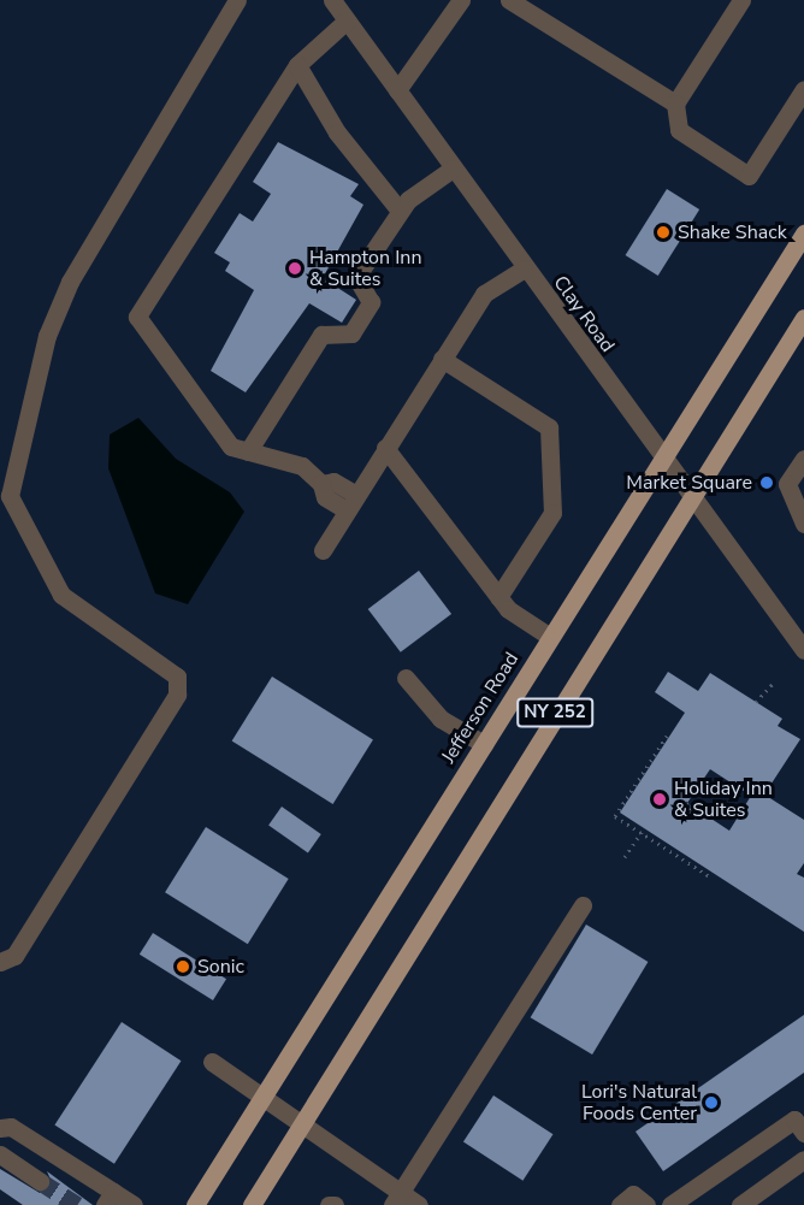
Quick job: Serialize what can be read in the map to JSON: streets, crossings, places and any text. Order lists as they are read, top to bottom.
{
  "streets": {
    "main road": ["Jefferson Road", "NY 252"],
    "street": ["Clay Road"]
  },
  "crossings": [
    ["Clay Road", "Jefferson Road"],
    ["Clay Road", "NY 252"]
  ],
  "places": [
    "Shake Shack",
    "Hampton Inn & Suites",
    "Market Square",
    "Holiday Inn & Suites",
    "Sonic",
    "Lori's Natural Foods Center"
  ]
}
